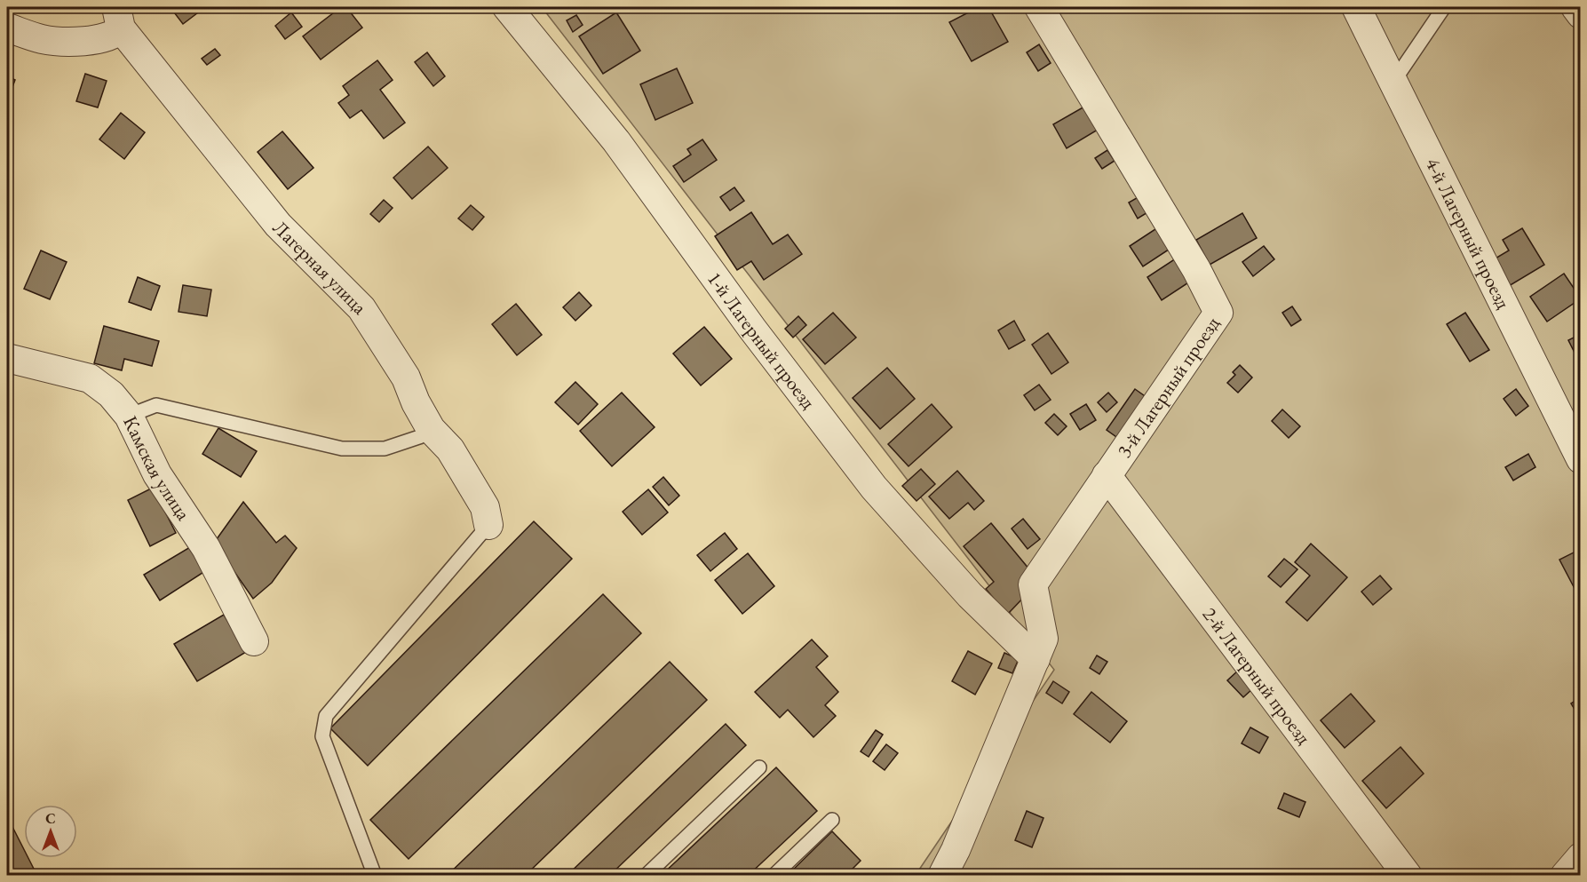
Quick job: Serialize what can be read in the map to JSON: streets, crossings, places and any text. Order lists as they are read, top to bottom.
{
  "streets": {
    "street": [
      "4-й Лагерный проезд",
      "Лагерная улица",
      "1-й Лагерный проезд",
      "3-й Лагерный проезд",
      "Камская улица",
      "2-й Лагерный проезд"
    ]
  },
  "crossings": [
    ["1-й Лагерный проезд", "3-й Лагерный проезд"],
    ["3-й Лагерный проезд", "2-й Лагерный проезд"]
  ],
  "north": "top"
}
